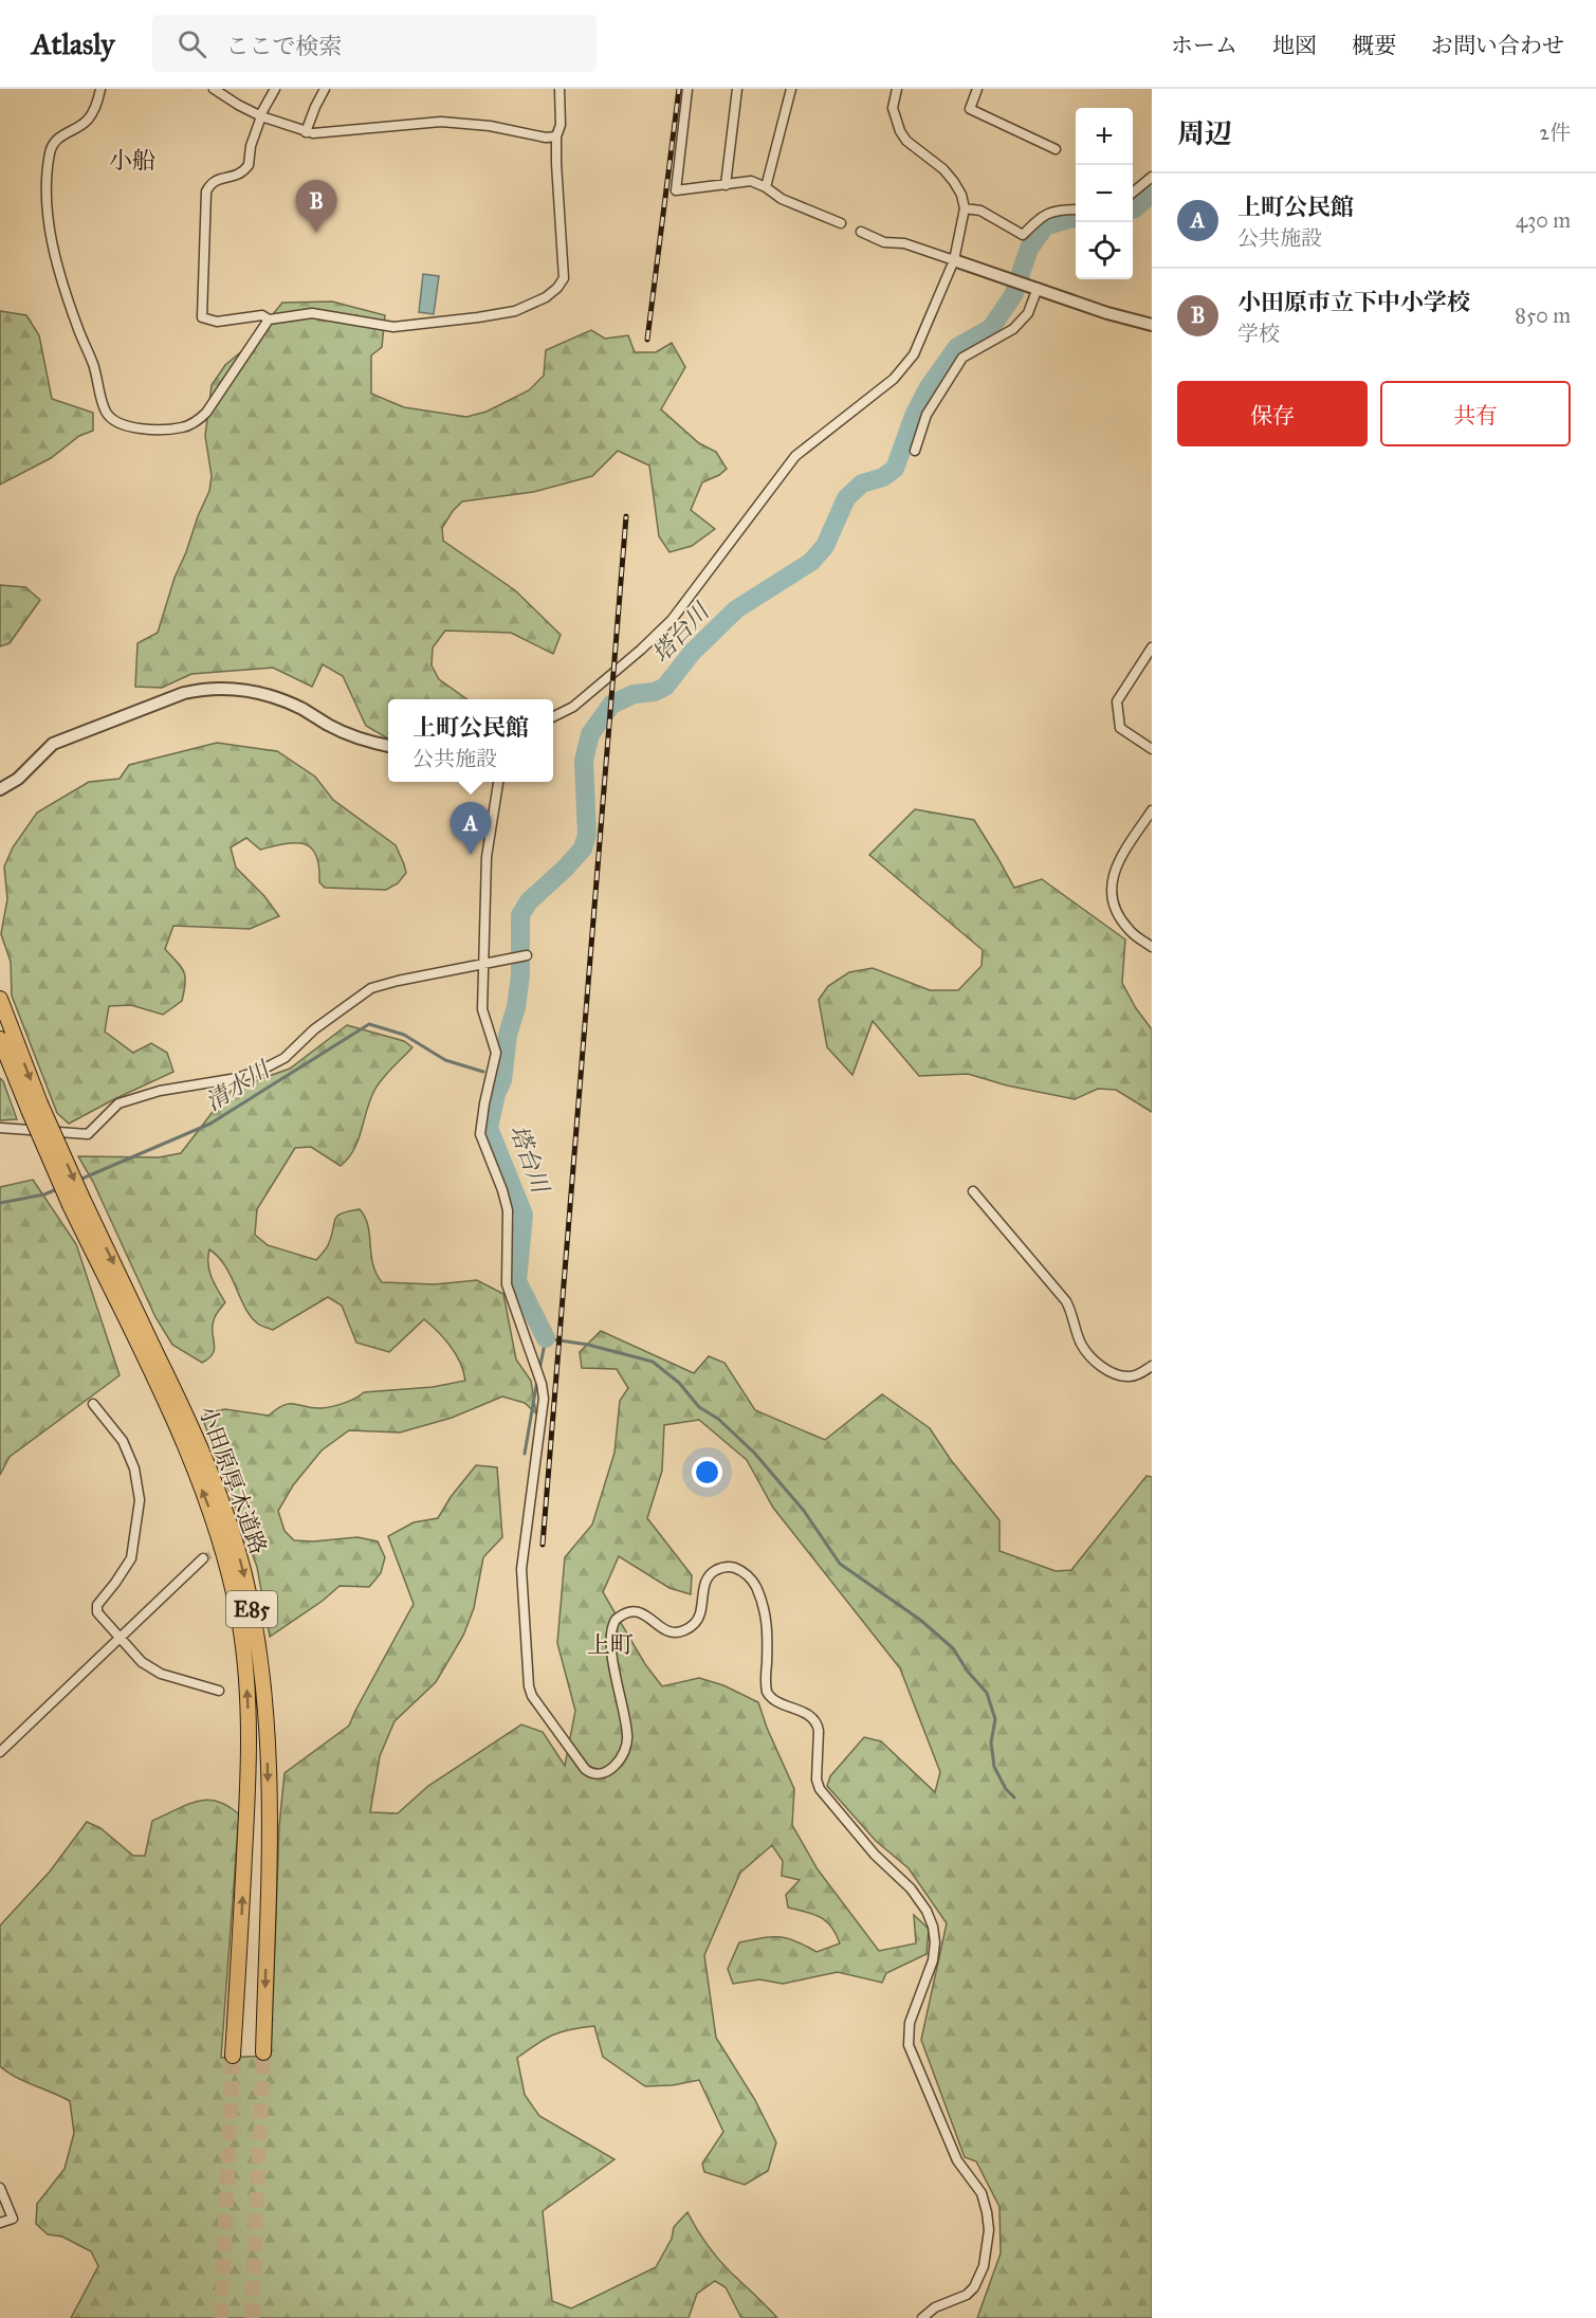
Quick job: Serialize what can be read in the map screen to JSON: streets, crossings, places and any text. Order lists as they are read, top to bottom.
{
  "streets": {
    "highway": ["小田原厚木道路", "E85"]
  },
  "districts": ["小船", "上町"],
  "water": ["塔台川", "清水川"],
  "page": {
    "header": "Atlasly",
    "search": "ここで検索",
    "nav": [
      "ホーム",
      "地図",
      "概要",
      "お問い合わせ"
    ],
    "heading": ["周辺", "2件"],
    "map_buttons": ["+", "−"],
    "list": [
      {
        "mark": "A",
        "name": "上町公民館",
        "note": "公共施設",
        "value": "430 m"
      },
      {
        "mark": "B",
        "name": "小田原市立下中小学校",
        "note": "学校",
        "value": "850 m"
      }
    ],
    "pins": ["B", "A"],
    "buttons": ["保存", "共有"],
    "popup": ["上町公民館", "公共施設"]
  }
}
